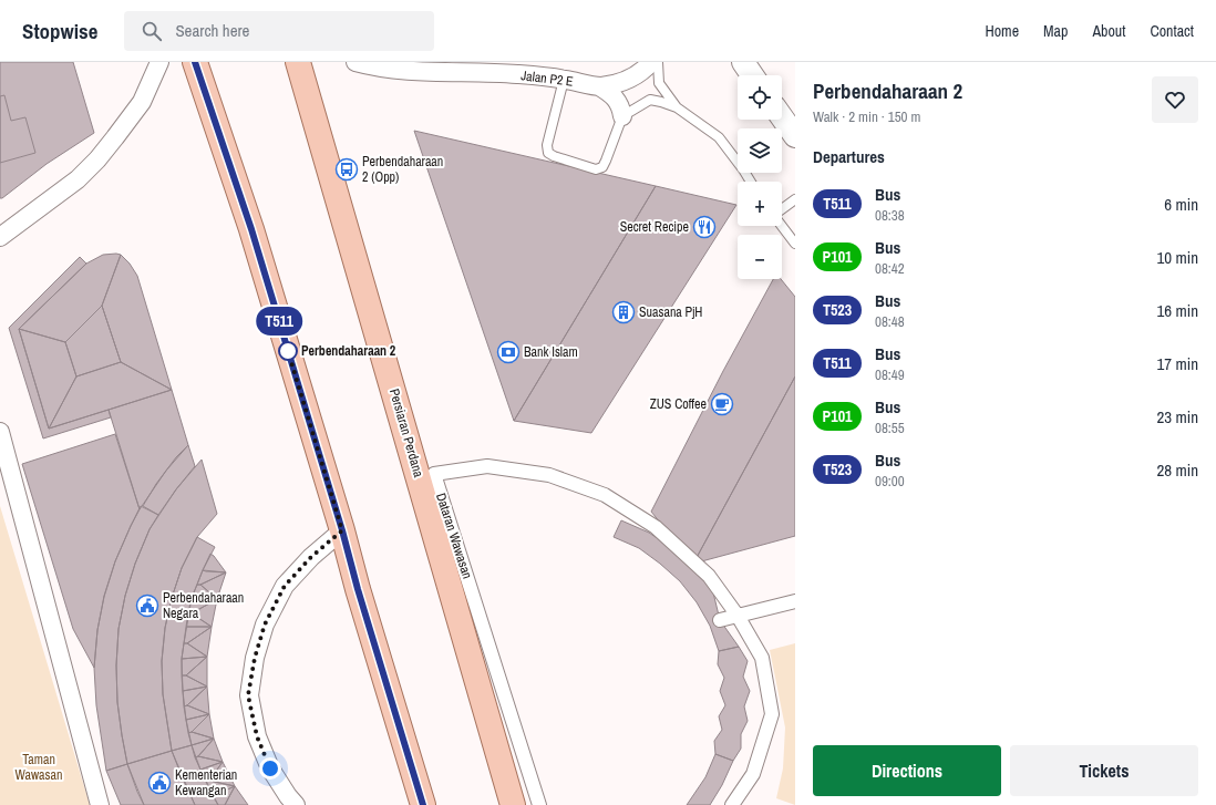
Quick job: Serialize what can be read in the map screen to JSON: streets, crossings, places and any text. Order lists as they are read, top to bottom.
{
  "streets": {
    "main road": ["Persiaran Perdana"],
    "street": ["Jalan P2 E", "Dataran Wawasan"]
  },
  "parks": ["Taman Wawasan"],
  "places": {
    "bus stop": ["Perbendaharaan 2 (Opp)"],
    "restaurant": ["Secret Recipe"],
    "building": ["Suasana PjH"],
    "other": ["Perbendaharaan 2"],
    "bank": ["Bank Islam"],
    "cafe": ["ZUS Coffee"],
    "public building": ["Perbendaharaan Negara", "Kementerian Kewangan"]
  },
  "lines": ["bus line T511"],
  "page": {
    "header": "Stopwise",
    "search": "Search here",
    "nav": [
      "Home",
      "Map",
      "About",
      "Contact"
    ],
    "on_map": "T511",
    "heading": [
      ["Perbendaharaan 2", "Walk · 2 min · 150 m"],
      "Departures"
    ],
    "map_buttons": ["+", "−"],
    "list": [
      {
        "mark": "T511",
        "name": "Bus",
        "note": "08:38",
        "value": "6 min"
      },
      {
        "mark": "P101",
        "name": "Bus",
        "note": "08:42",
        "value": "10 min"
      },
      {
        "mark": "T523",
        "name": "Bus",
        "note": "08:48",
        "value": "16 min"
      },
      {
        "mark": "T511",
        "name": "Bus",
        "note": "08:49",
        "value": "17 min"
      },
      {
        "mark": "P101",
        "name": "Bus",
        "note": "08:55",
        "value": "23 min"
      },
      {
        "mark": "T523",
        "name": "Bus",
        "note": "09:00",
        "value": "28 min"
      }
    ],
    "buttons": ["Directions", "Tickets"]
  }
}
